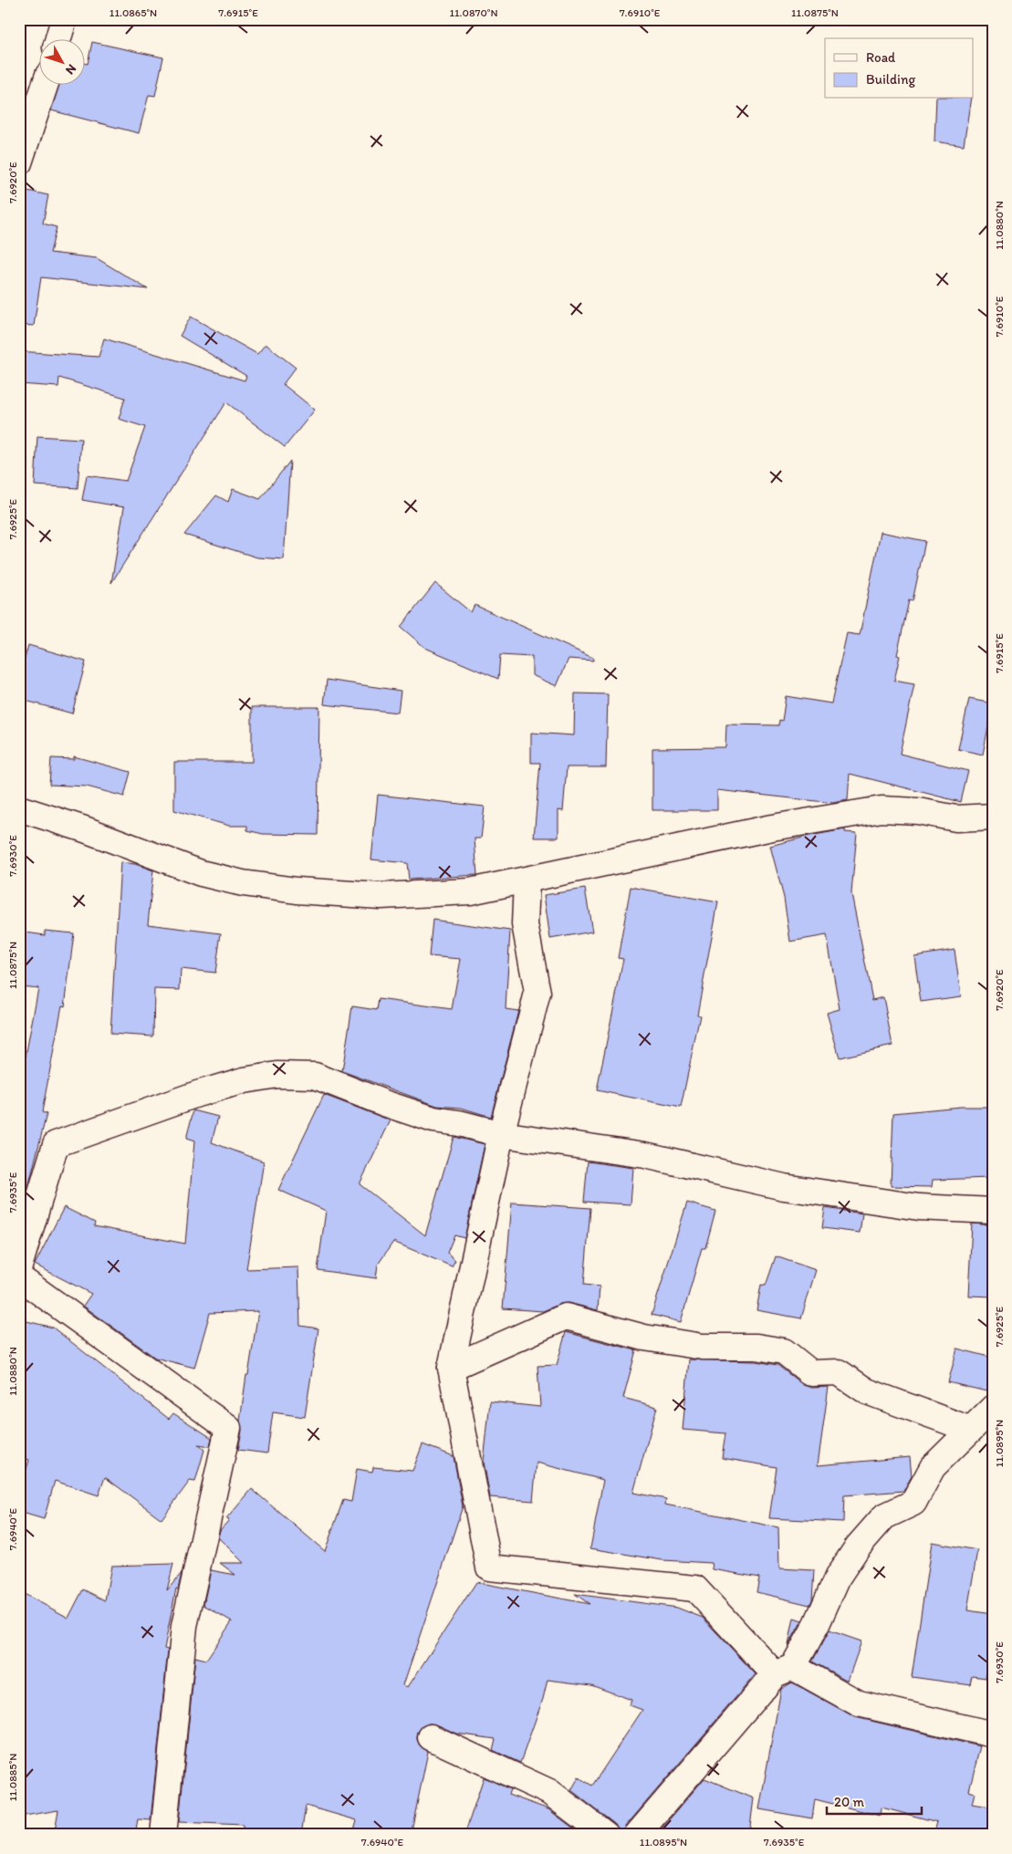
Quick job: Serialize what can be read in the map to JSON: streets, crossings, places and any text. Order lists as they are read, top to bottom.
{
  "legend": ["Road", "Building"],
  "scale_bar": "20 m",
  "north": "bottom right",
  "coordinates": [
    "11.0865°N",
    "7.6915°E",
    "11.0870°N",
    "7.6910°E",
    "11.0875°N",
    "7.6920°E",
    "11.0880°N",
    "7.6925°E",
    "7.6930°E",
    "7.6935°E",
    "11.0895°N",
    "7.6940°E",
    "11.0885°N"
  ]
}
